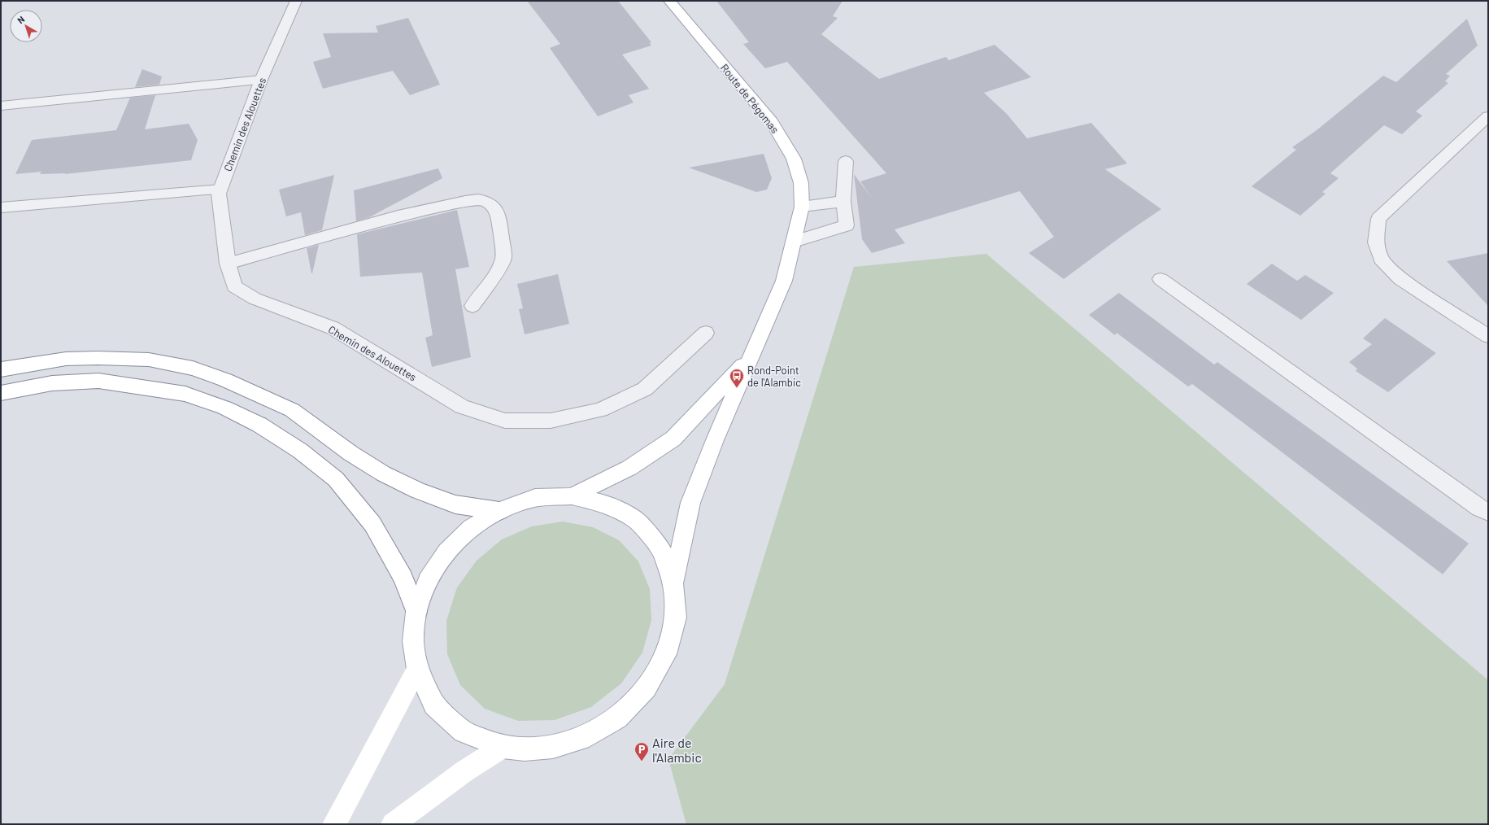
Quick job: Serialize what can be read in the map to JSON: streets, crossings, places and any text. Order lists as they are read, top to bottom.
{
  "streets": {
    "main road": ["Route de Pégomas"],
    "street": ["Chemin des Alouettes"]
  },
  "places": {
    "bus stop": ["Rond-Point de l'Alambic"],
    "parking": ["Aire de l'Alambic"]
  },
  "north": "top left"
}
